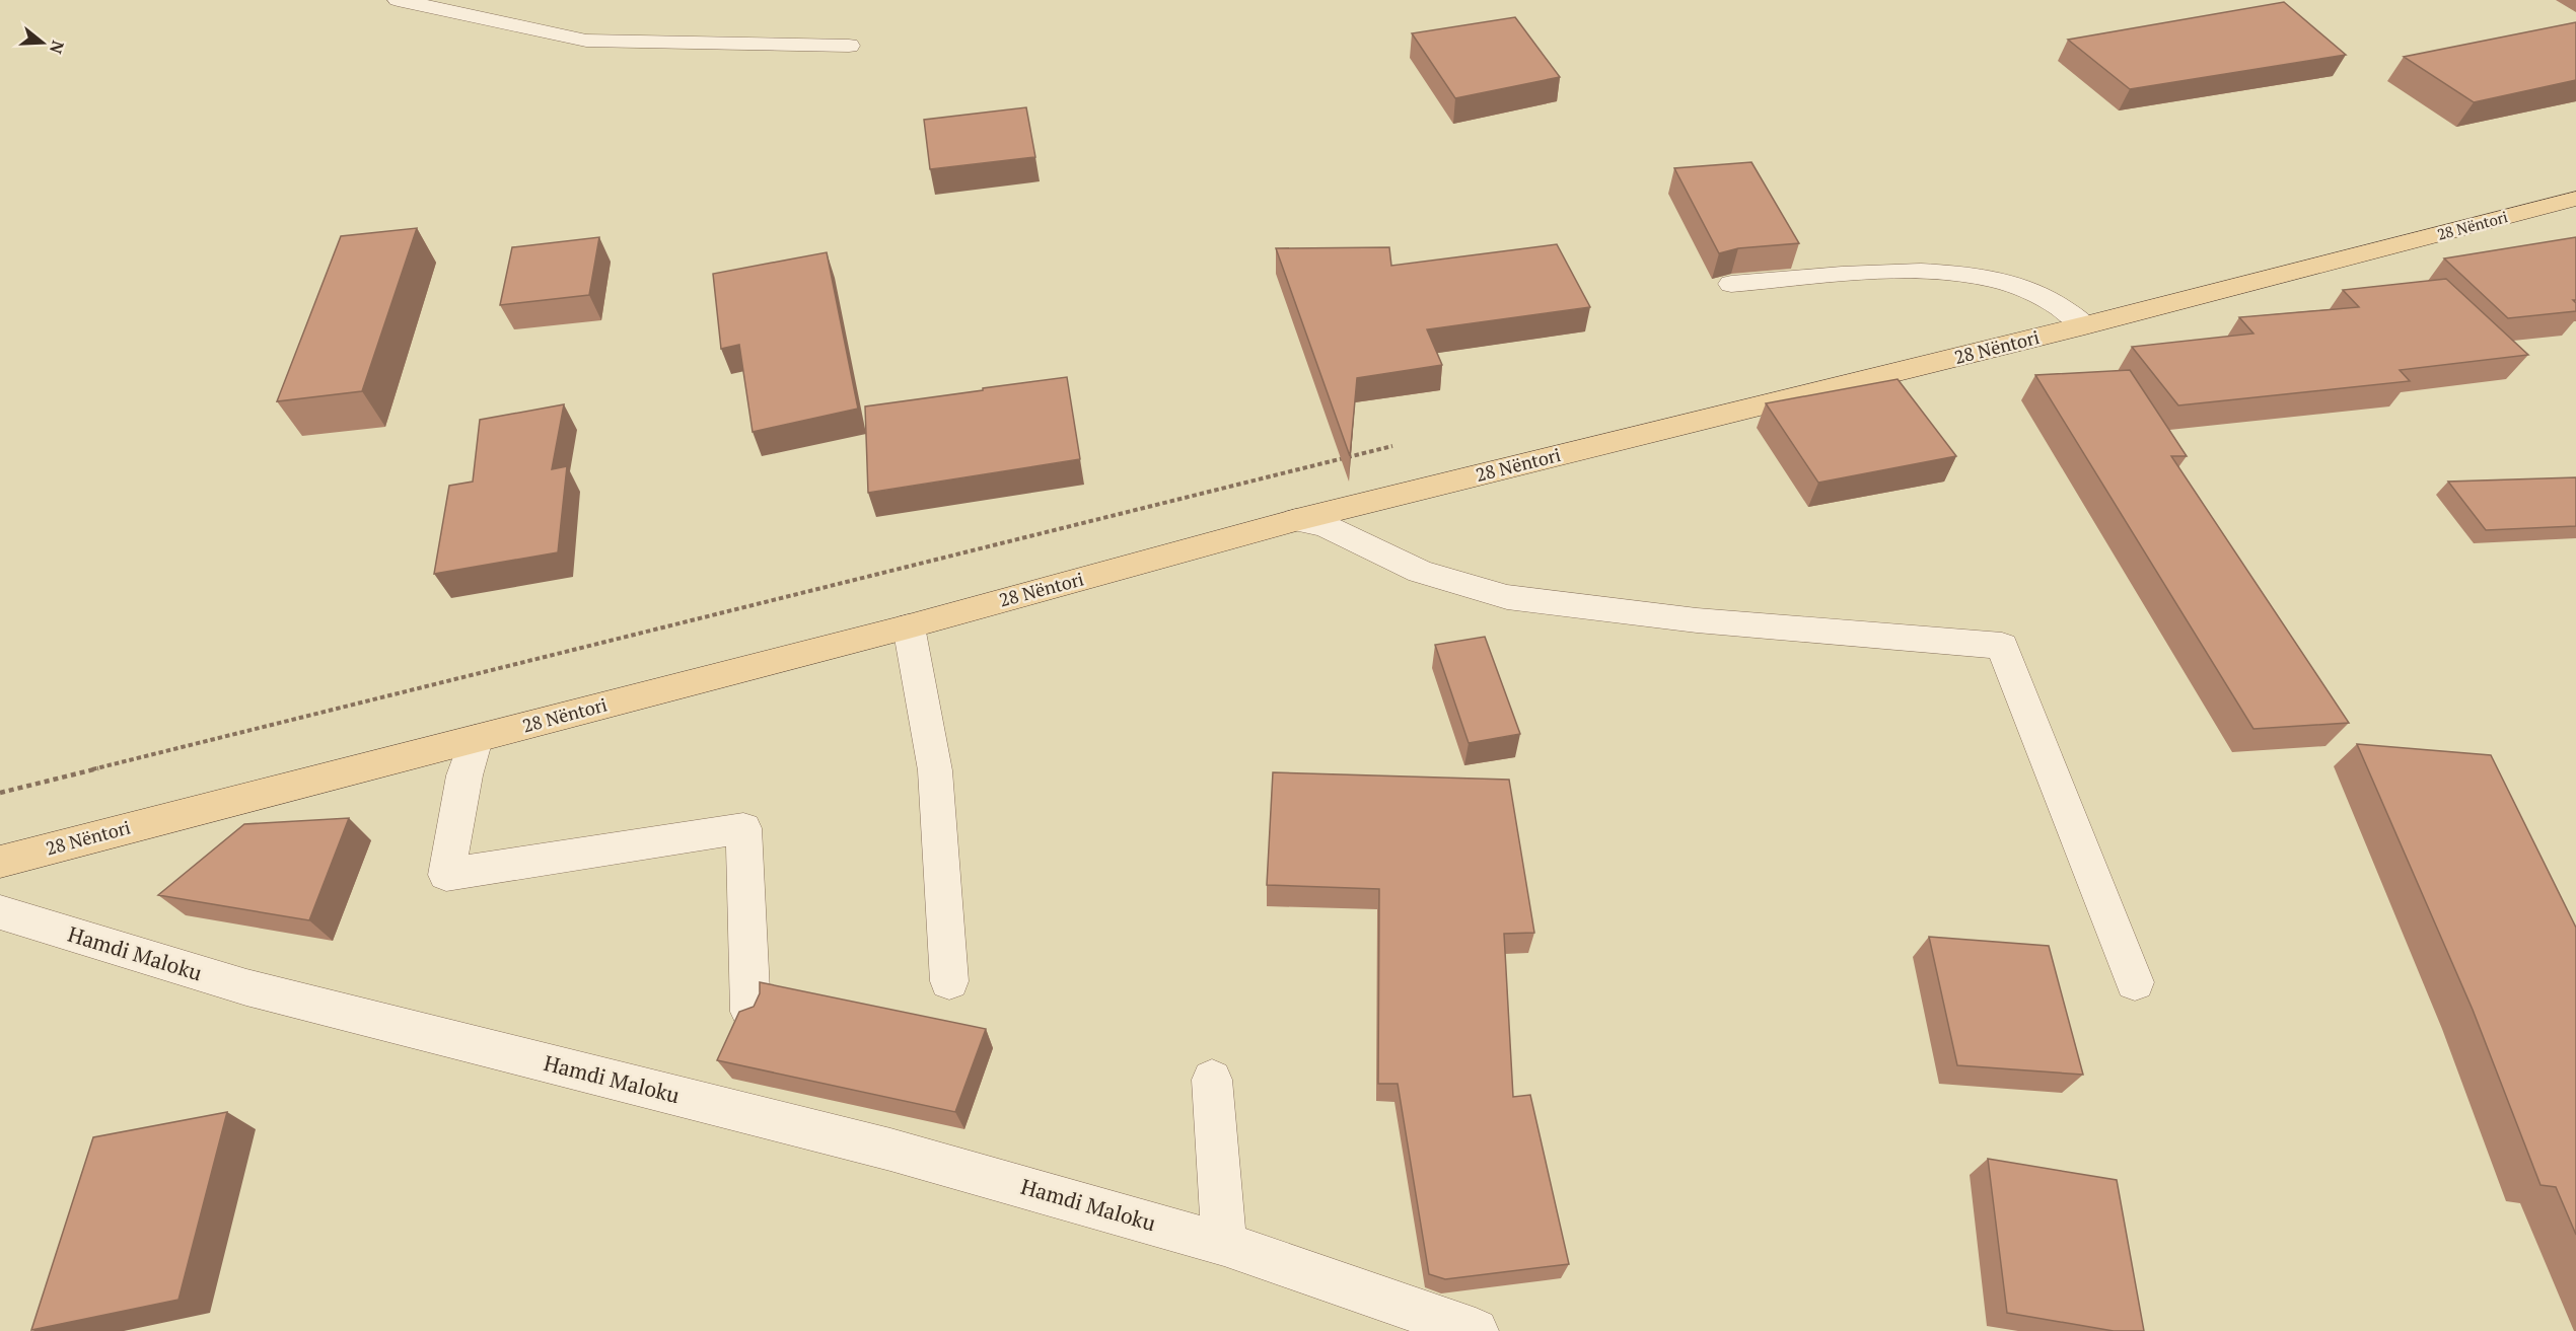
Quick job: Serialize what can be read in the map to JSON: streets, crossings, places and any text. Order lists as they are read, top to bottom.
{
  "streets": {
    "main road": ["28 Nëntori"],
    "street": ["Hamdi Maloku"]
  },
  "north": "right"
}
